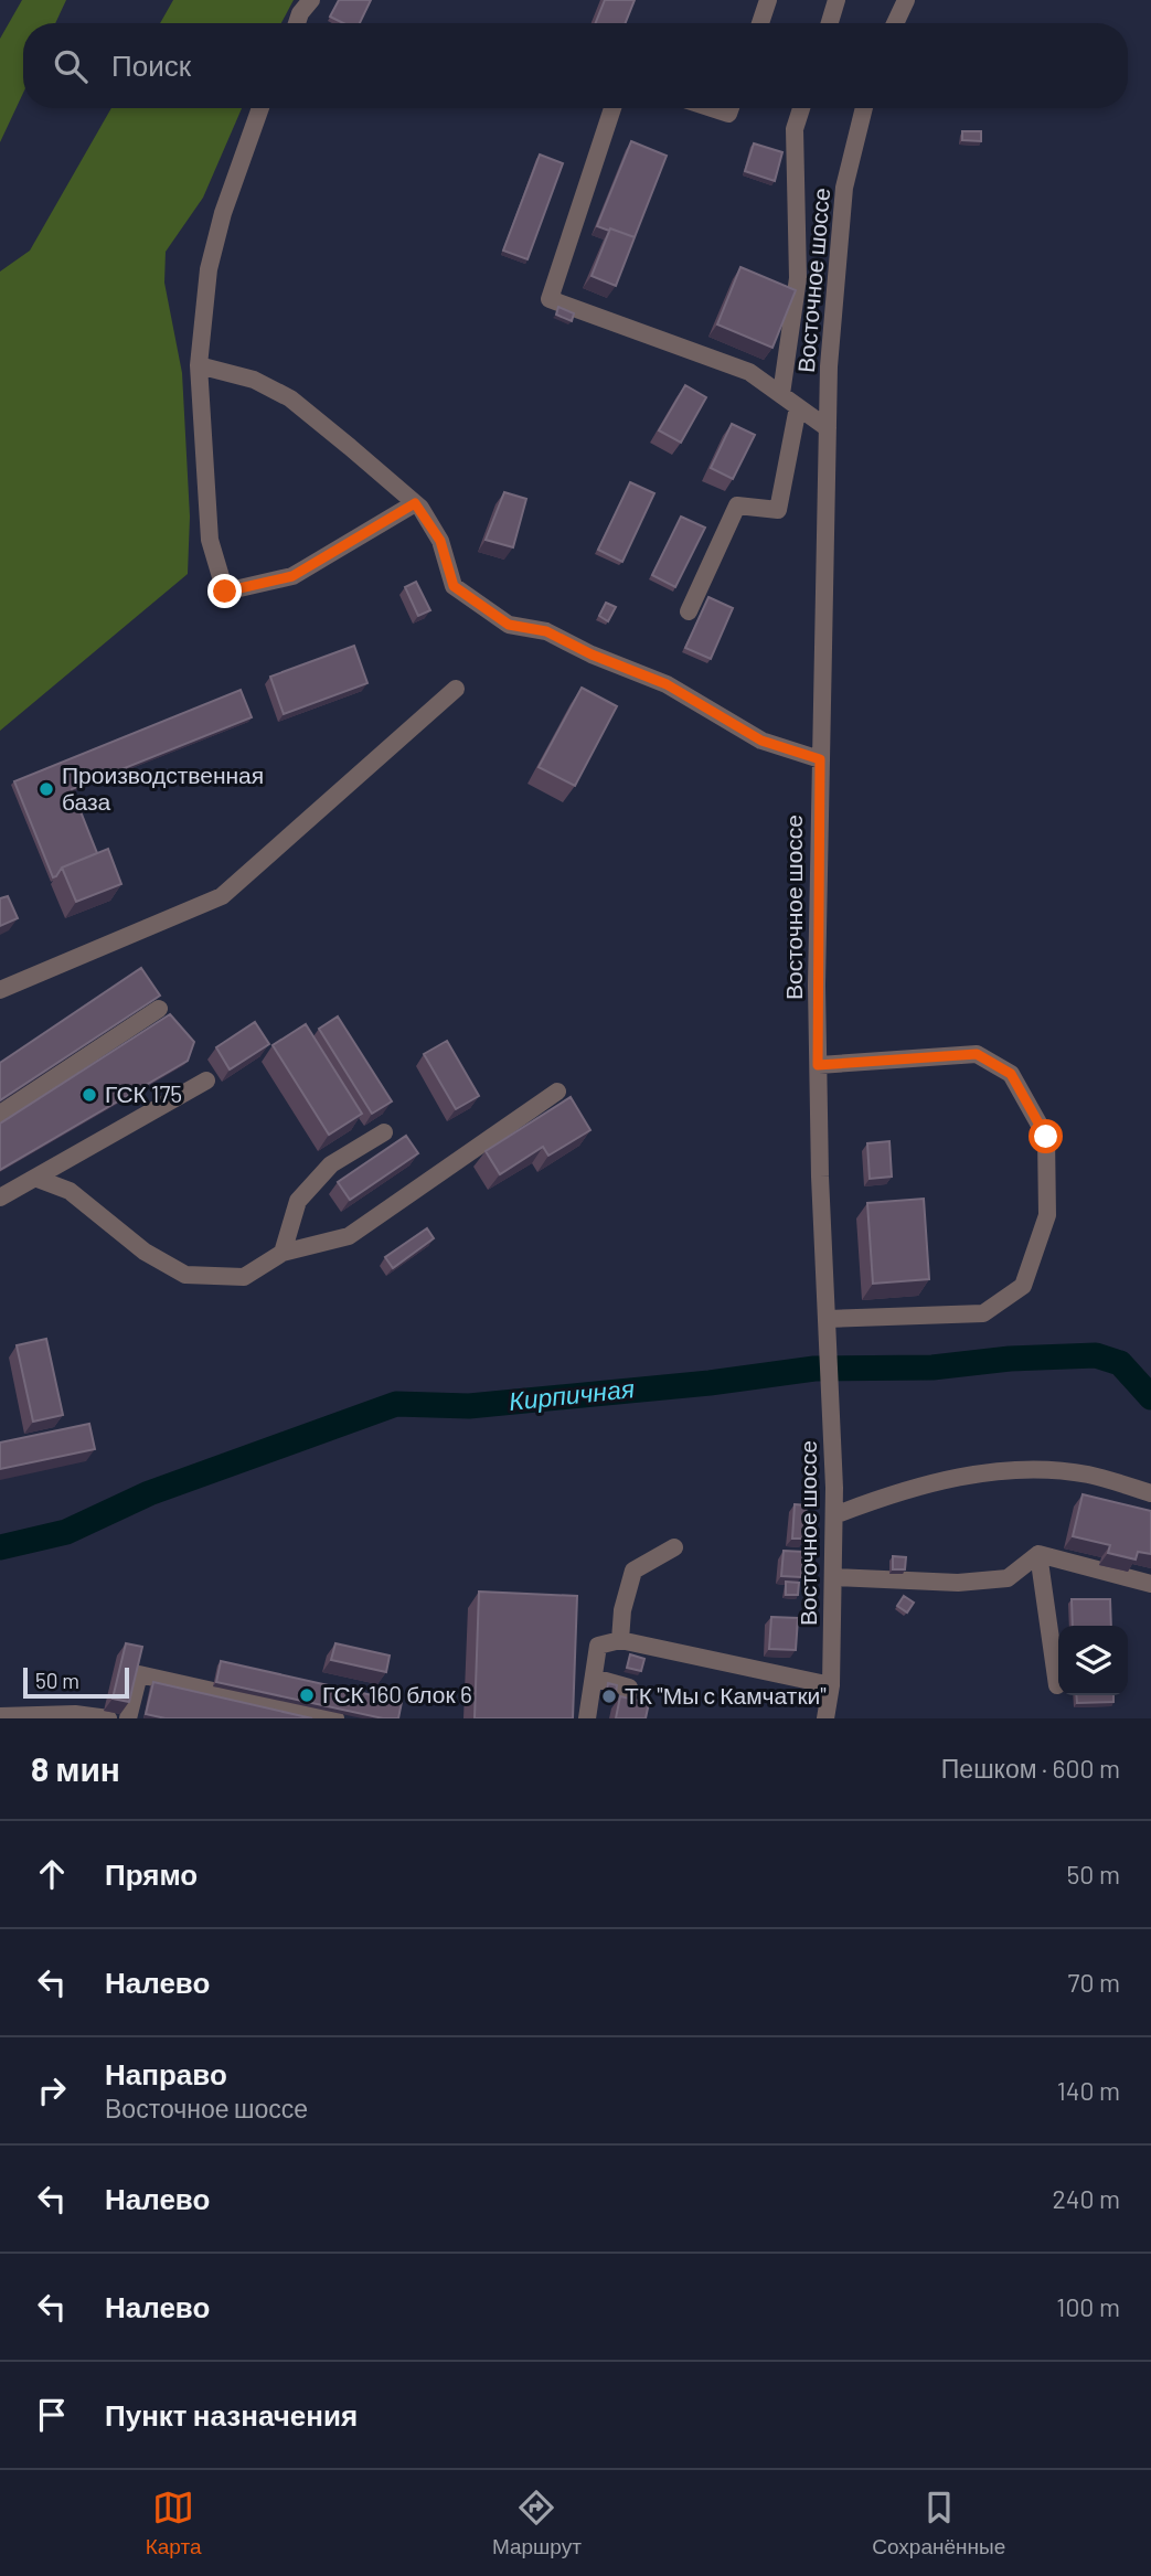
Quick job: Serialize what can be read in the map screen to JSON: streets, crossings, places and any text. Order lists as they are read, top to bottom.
{
  "streets": {
    "street": ["Восточное шоссе"]
  },
  "water": ["Кирпичная"],
  "places": [
    "Производственная база",
    "ГСК 175",
    "ГСК 160 блок 6",
    "ТК \"Мы с Камчатки\""
  ],
  "scale_bar": "50 m",
  "page": {
    "search": "Поиск",
    "scale": "50 m",
    "heading": ["8 мин", "Пешком · 600 m"],
    "list": [
      ["Прямо", "50 m"],
      ["Налево", "70 m"],
      ["Направо", "Восточное шоссе", "140 m"],
      ["Налево", "240 m"],
      ["Налево", "100 m"],
      "Пункт назначения"
    ],
    "nav": ["Карта", "Маршрут", "Сохранённые"]
  }
}
